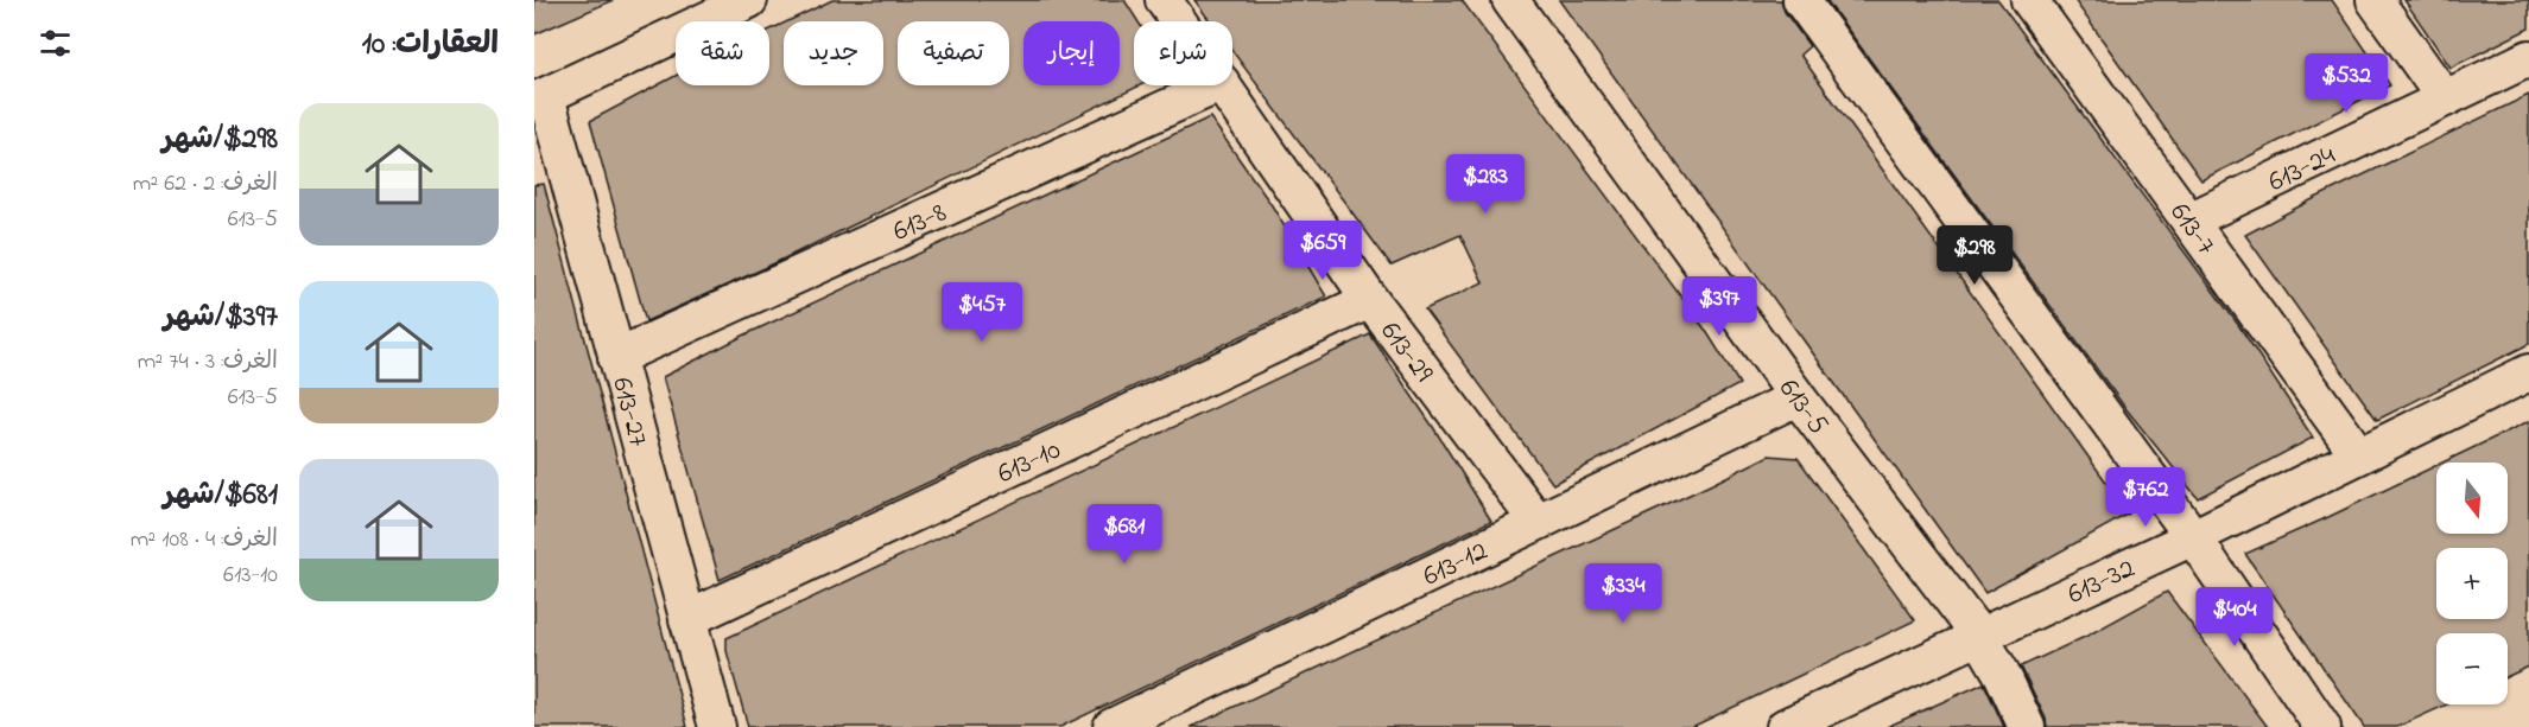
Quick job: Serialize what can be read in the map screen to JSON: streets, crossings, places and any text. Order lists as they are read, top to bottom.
{
  "streets": {
    "street": [
      "613-24",
      "613-8",
      "613-7",
      "613-29",
      "613-5",
      "613-27",
      "613-10",
      "613-12",
      "613-32"
    ]
  },
  "crossings": [
    ["613-24", "613-7"],
    ["613-8", "613-27"],
    ["613-7", "613-32"],
    ["613-29", "613-10"],
    ["613-29", "613-12"],
    ["613-5", "613-12"],
    ["613-5", "613-32"],
    ["613-27", "613-10"]
  ],
  "north": "bottom",
  "page": {
    "heading": "العقارات: 10",
    "chip": [
      "شراء",
      "إيجار",
      "تصفية",
      "جديد",
      "شقة"
    ],
    "price": [
      "$532",
      "$283",
      "$659",
      "$298",
      "$397",
      "$457",
      "$762",
      "$681",
      "$334",
      "$404"
    ],
    "list": [
      {
        "name": "$298/شهر",
        "note": "الغرف: 2 · 62 m² · 613-5"
      },
      {
        "name": "$397/شهر",
        "note": "الغرف: 3 · 74 m² · 613-5"
      },
      {
        "name": "$681/شهر",
        "note": "الغرف: 4 · 108 m² · 613-10"
      }
    ],
    "map_buttons": ["+", "−"]
  }
}
